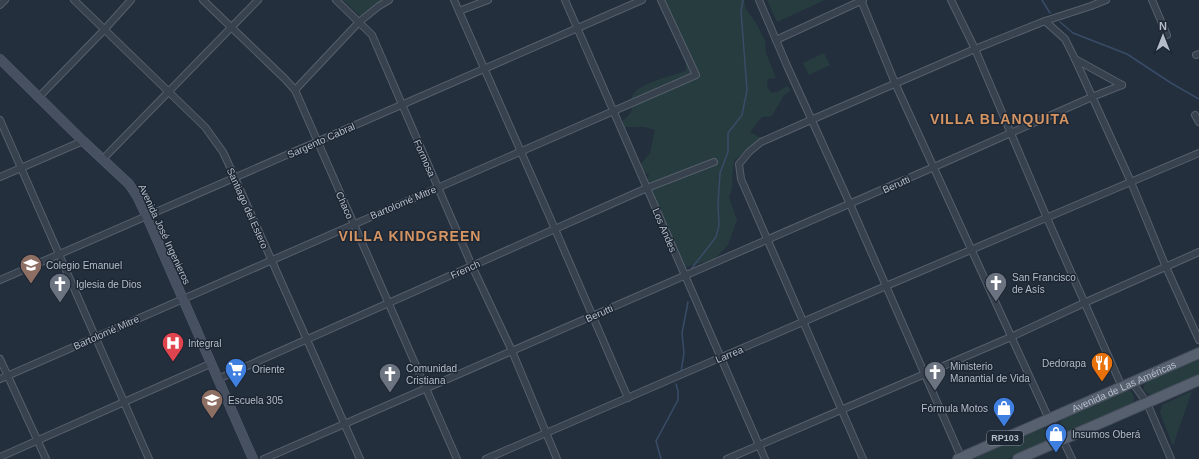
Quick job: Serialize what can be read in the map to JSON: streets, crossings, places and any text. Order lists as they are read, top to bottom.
{
  "streets": {
    "main road": ["Avenida José Ingenieros", "Avenida de Las Américas", "RP103"],
    "street": [
      "Sargento Cabral",
      "Formosa",
      "Berutti",
      "Bartolomé Mitre",
      "Chaco",
      "Santiago del Estero",
      "Los Andes",
      "French",
      "Larrea"
    ]
  },
  "crossings": [
    ["Sargento Cabral", "Formosa"],
    ["Sargento Cabral", "Chaco"],
    ["Sargento Cabral", "Santiago del Estero"],
    ["Sargento Cabral", "Los Andes"],
    ["Sargento Cabral", "Avenida José Ingenieros"],
    ["Formosa", "Berutti"],
    ["Formosa", "Bartolomé Mitre"],
    ["Formosa", "French"],
    ["Formosa", "Larrea"],
    ["Berutti", "Chaco"],
    ["Berutti", "Santiago del Estero"],
    ["Berutti", "Los Andes"],
    ["Bartolomé Mitre", "Chaco"],
    ["Bartolomé Mitre", "Santiago del Estero"],
    ["Bartolomé Mitre", "Los Andes"],
    ["Bartolomé Mitre", "Avenida José Ingenieros"],
    ["Chaco", "French"],
    ["Santiago del Estero", "French"],
    ["Los Andes", "French"],
    ["Los Andes", "Larrea"],
    ["Avenida José Ingenieros", "French"],
    ["Avenida de Las Américas", "RP103"]
  ],
  "districts": ["VILLA BLANQUITA", "VILLA KINDGREEN"],
  "places": {
    "school or university": ["Colegio Emanuel", "Escuela 305"],
    "church": [
      "San Francisco de Asís",
      "Iglesia de Dios",
      "Ministerio Manantial de Vida",
      "Comunidad Cristiana"
    ],
    "hospital": ["Integral"],
    "restaurant": ["Dedorapa"],
    "supermarket": ["Oriente"],
    "shop": ["Fórmula Motos", "Insumos Oberá"]
  },
  "north": "top"
}
